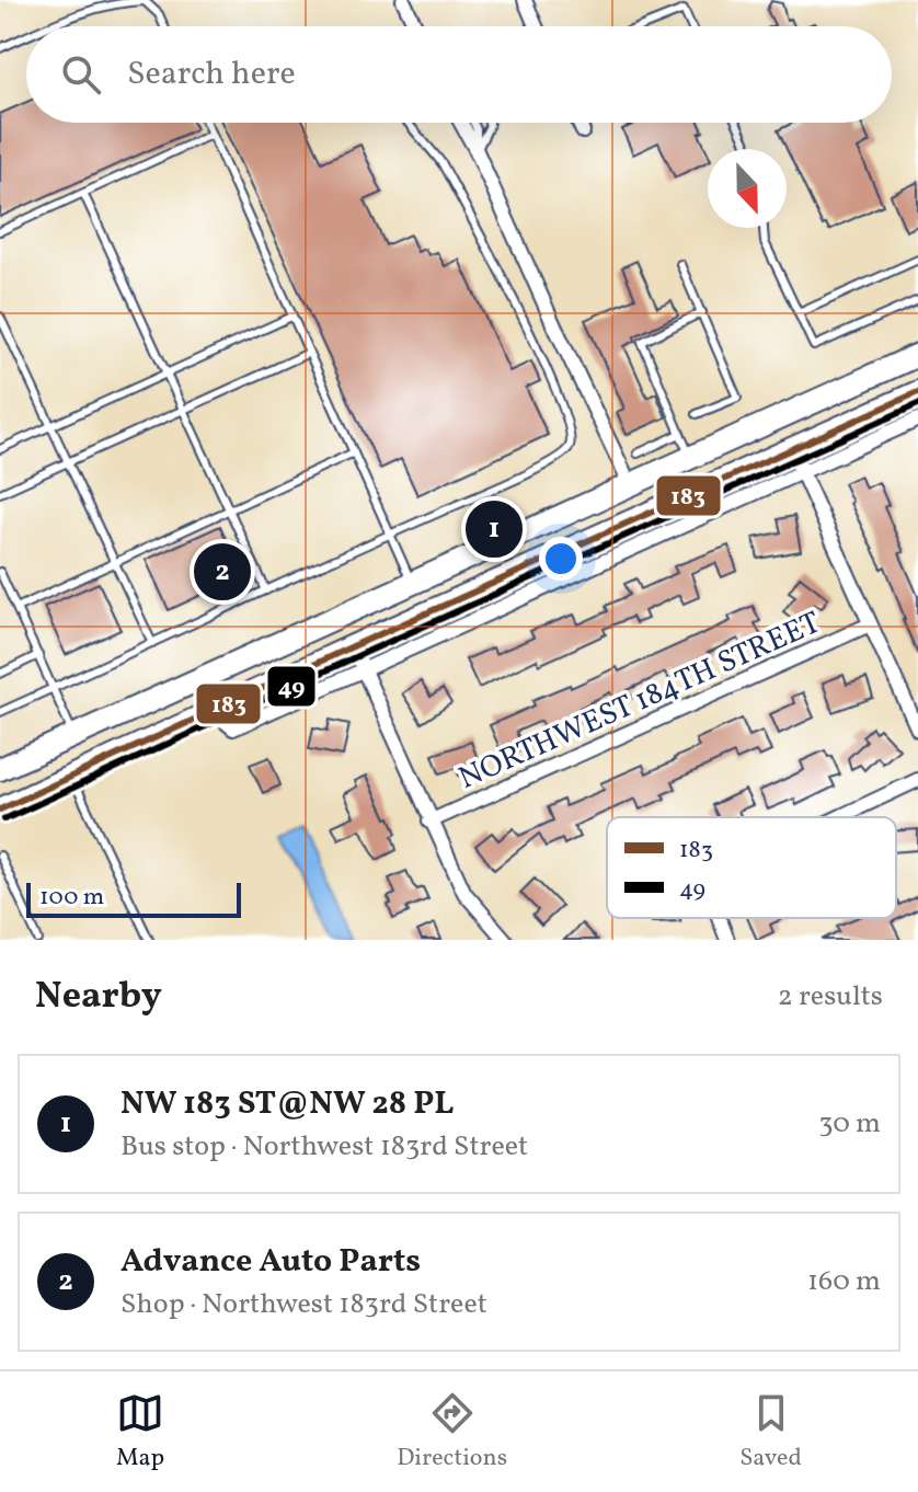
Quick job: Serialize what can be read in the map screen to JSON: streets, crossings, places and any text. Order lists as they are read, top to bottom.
{
  "streets": {
    "street": ["NORTHWEST 184TH STREET"]
  },
  "lines": ["transit line 183", "transit line 49"],
  "legend": ["183", "49"],
  "scale_bar": "100 m",
  "north": "bottom",
  "page": {
    "search": "Search here",
    "pins": ["1", "2"],
    "scale": "100 m",
    "heading": ["Nearby", "2 results"],
    "list": [
      {
        "mark": "1",
        "name": "NW 183 ST@NW 28 PL",
        "note": "Bus stop · Northwest 183rd Street",
        "value": "30 m"
      },
      {
        "mark": "2",
        "name": "Advance Auto Parts",
        "note": "Shop · Northwest 183rd Street",
        "value": "160 m"
      }
    ],
    "nav": ["Map", "Directions", "Saved"]
  }
}
